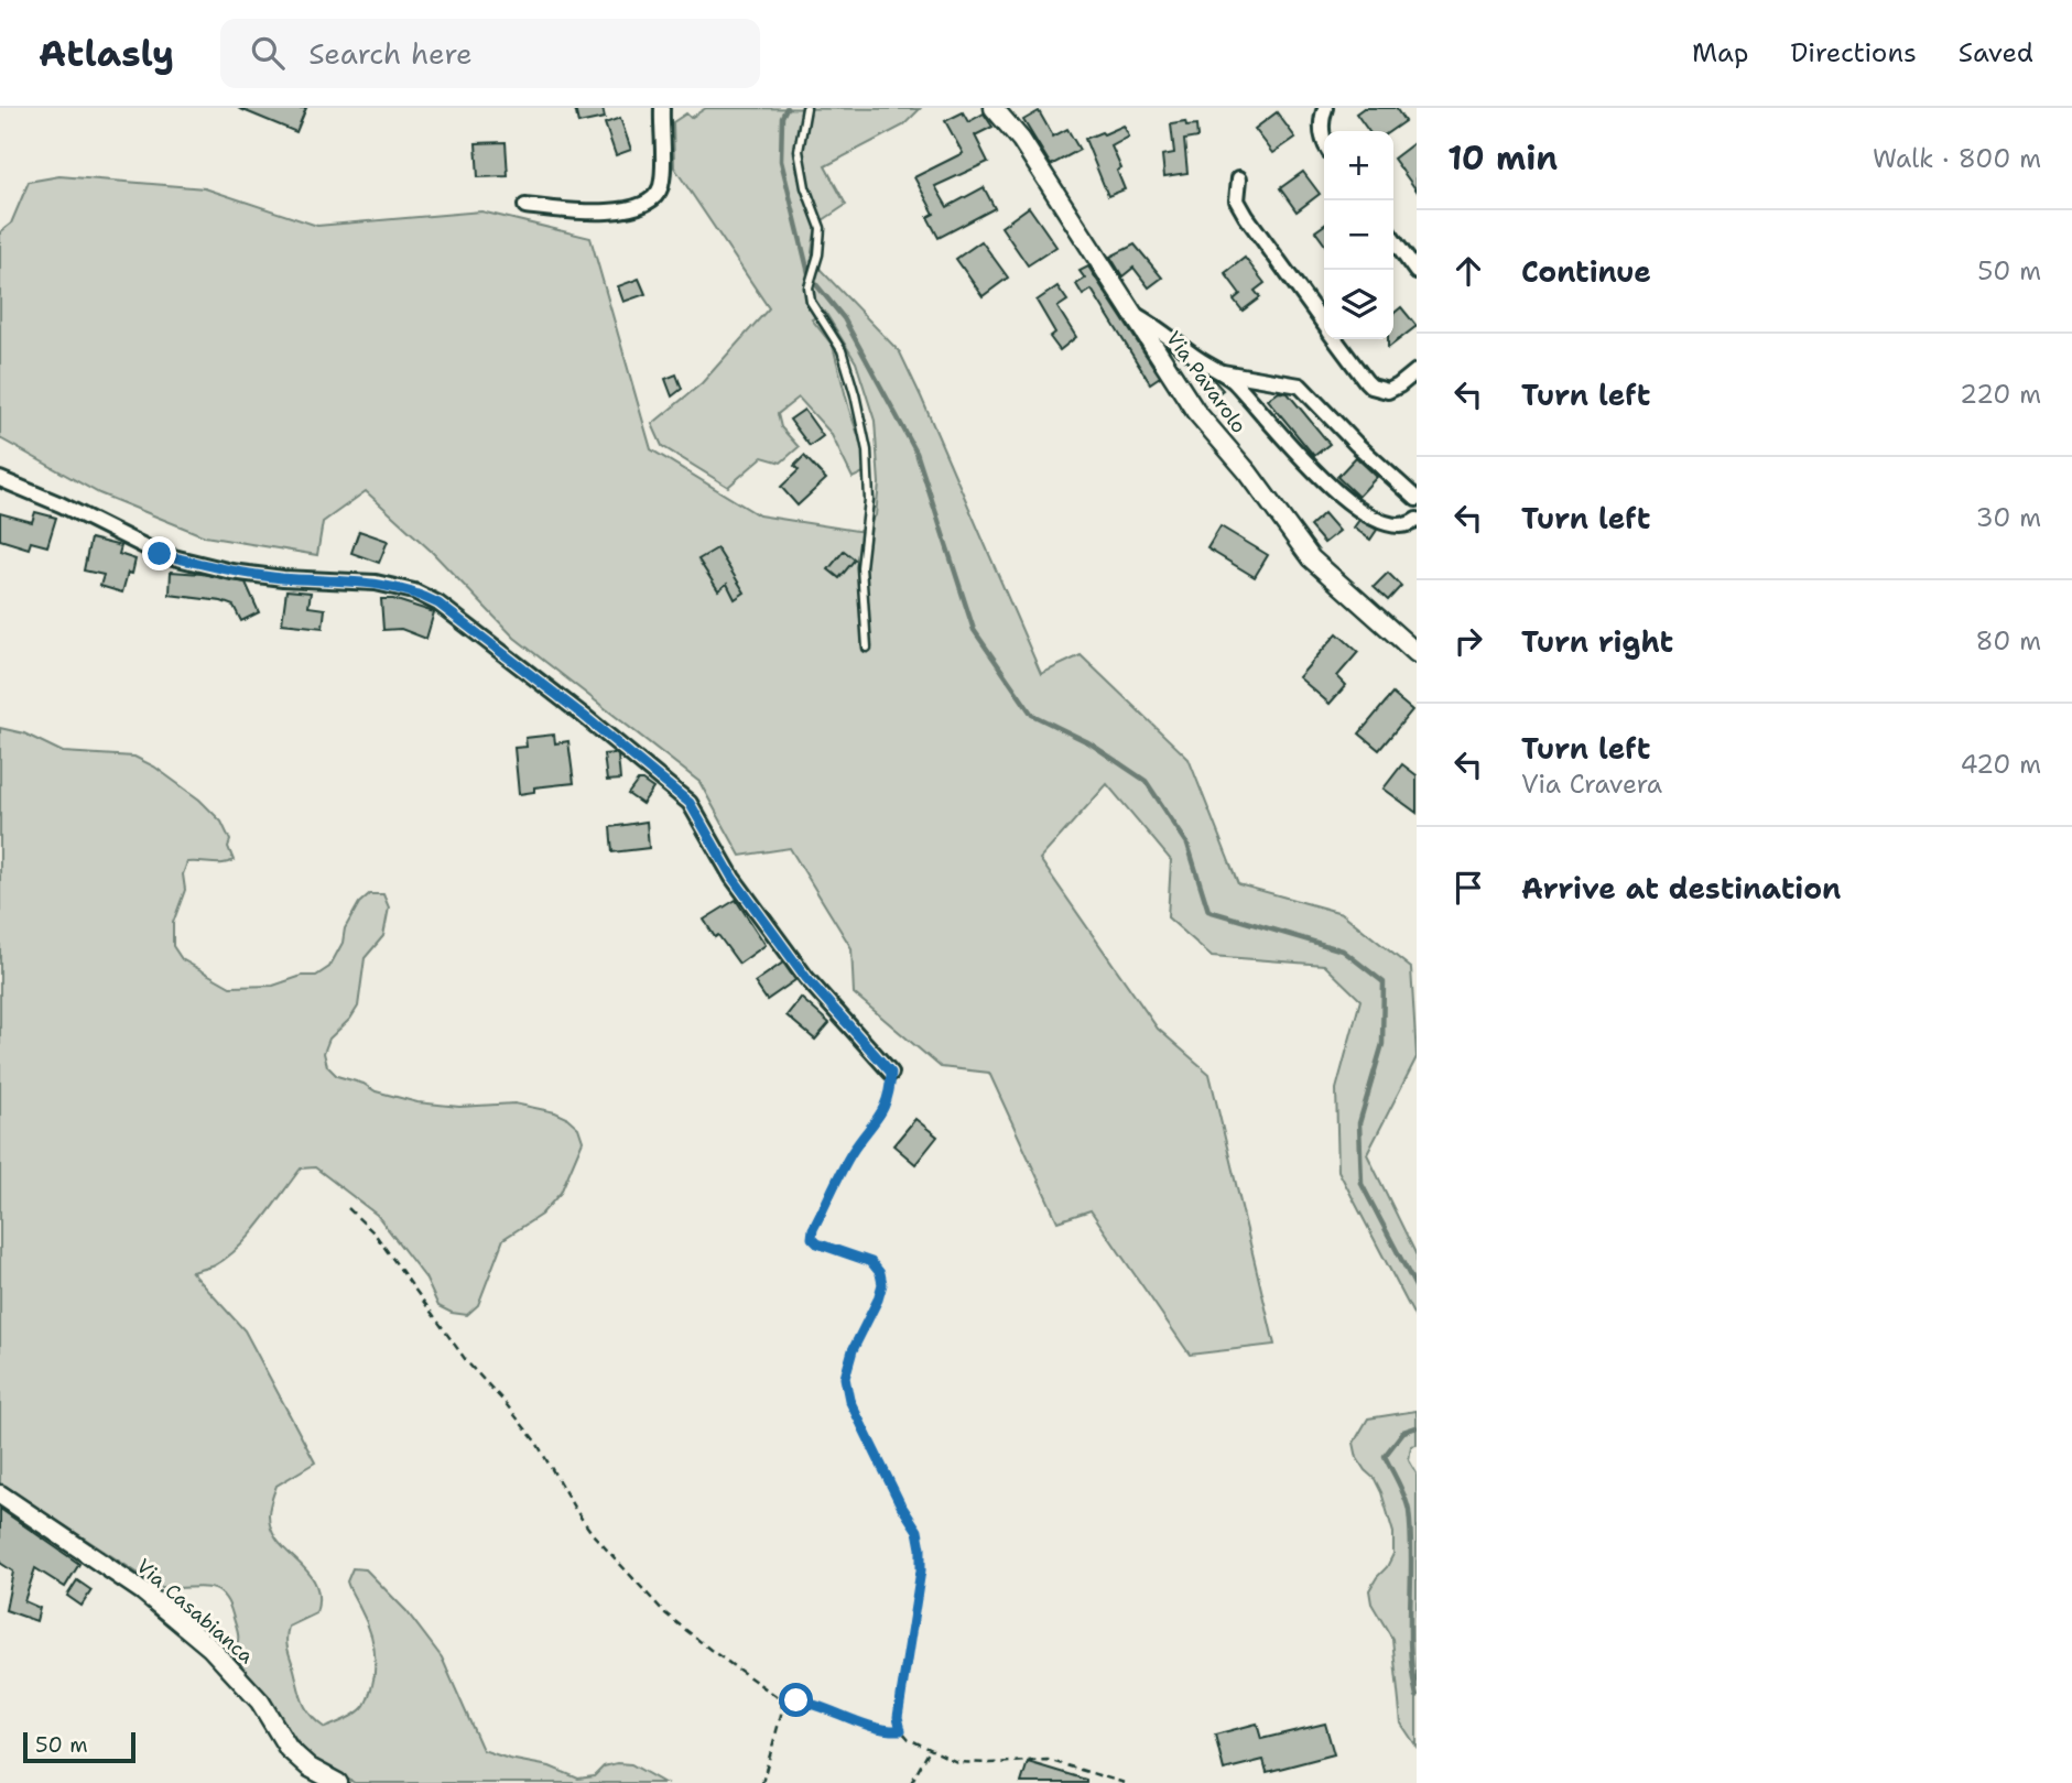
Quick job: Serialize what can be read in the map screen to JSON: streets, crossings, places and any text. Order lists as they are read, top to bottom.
{
  "streets": {
    "street": ["Via Pavarolo", "Via Casabianca"]
  },
  "scale_bar": "50 m",
  "page": {
    "header": "Atlasly",
    "search": "Search here",
    "nav": ["Map", "Directions", "Saved"],
    "heading": ["10 min", "Walk · 800 m"],
    "map_buttons": ["+", "−"],
    "list": [
      ["Continue", "50 m"],
      ["Turn left", "220 m"],
      ["Turn left", "30 m"],
      ["Turn right", "80 m"],
      ["Turn left", "Via Cravera", "420 m"],
      "Arrive at destination"
    ],
    "scale": "50 m"
  }
}
